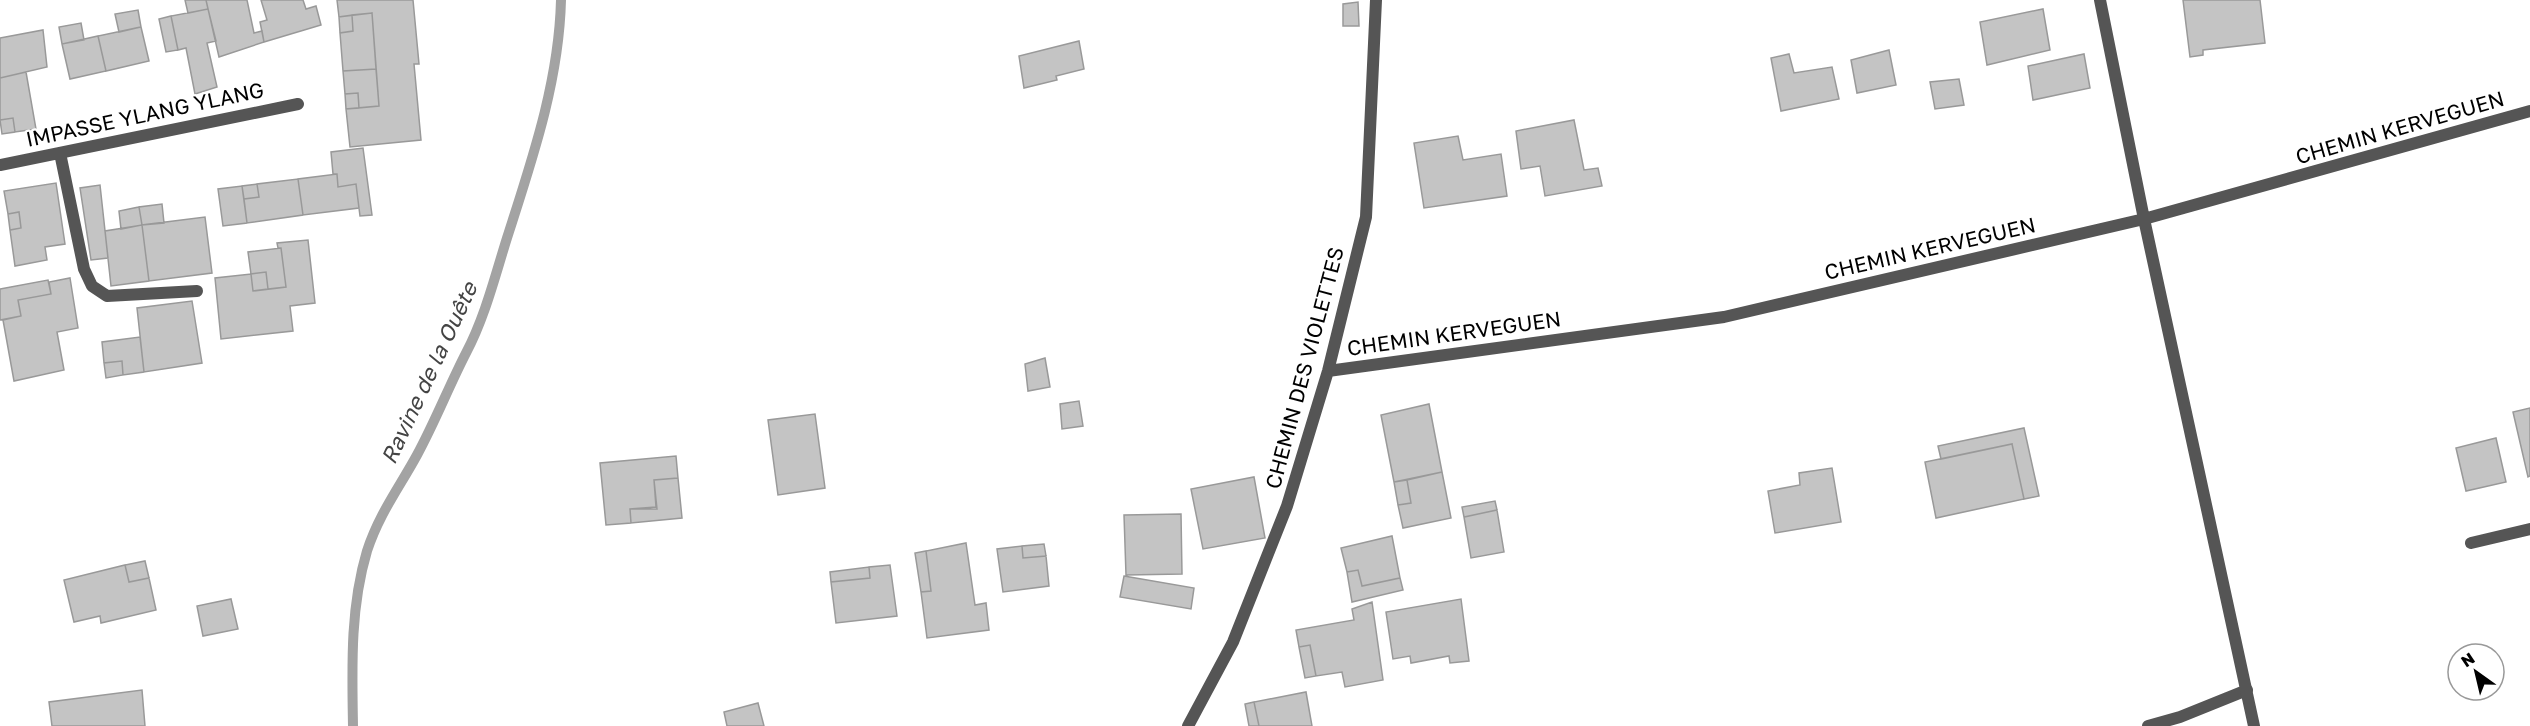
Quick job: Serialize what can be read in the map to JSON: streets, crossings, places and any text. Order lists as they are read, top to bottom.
{
  "streets": {
    "street": ["IMPASSE YLANG YLANG", "CHEMIN KERVEGUEN", "CHEMIN DES VIOLETTES"]
  },
  "crossings": [
    ["CHEMIN KERVEGUEN", "CHEMIN DES VIOLETTES"]
  ],
  "water": ["Ravine de la Ouête"],
  "north": "top left"
}
